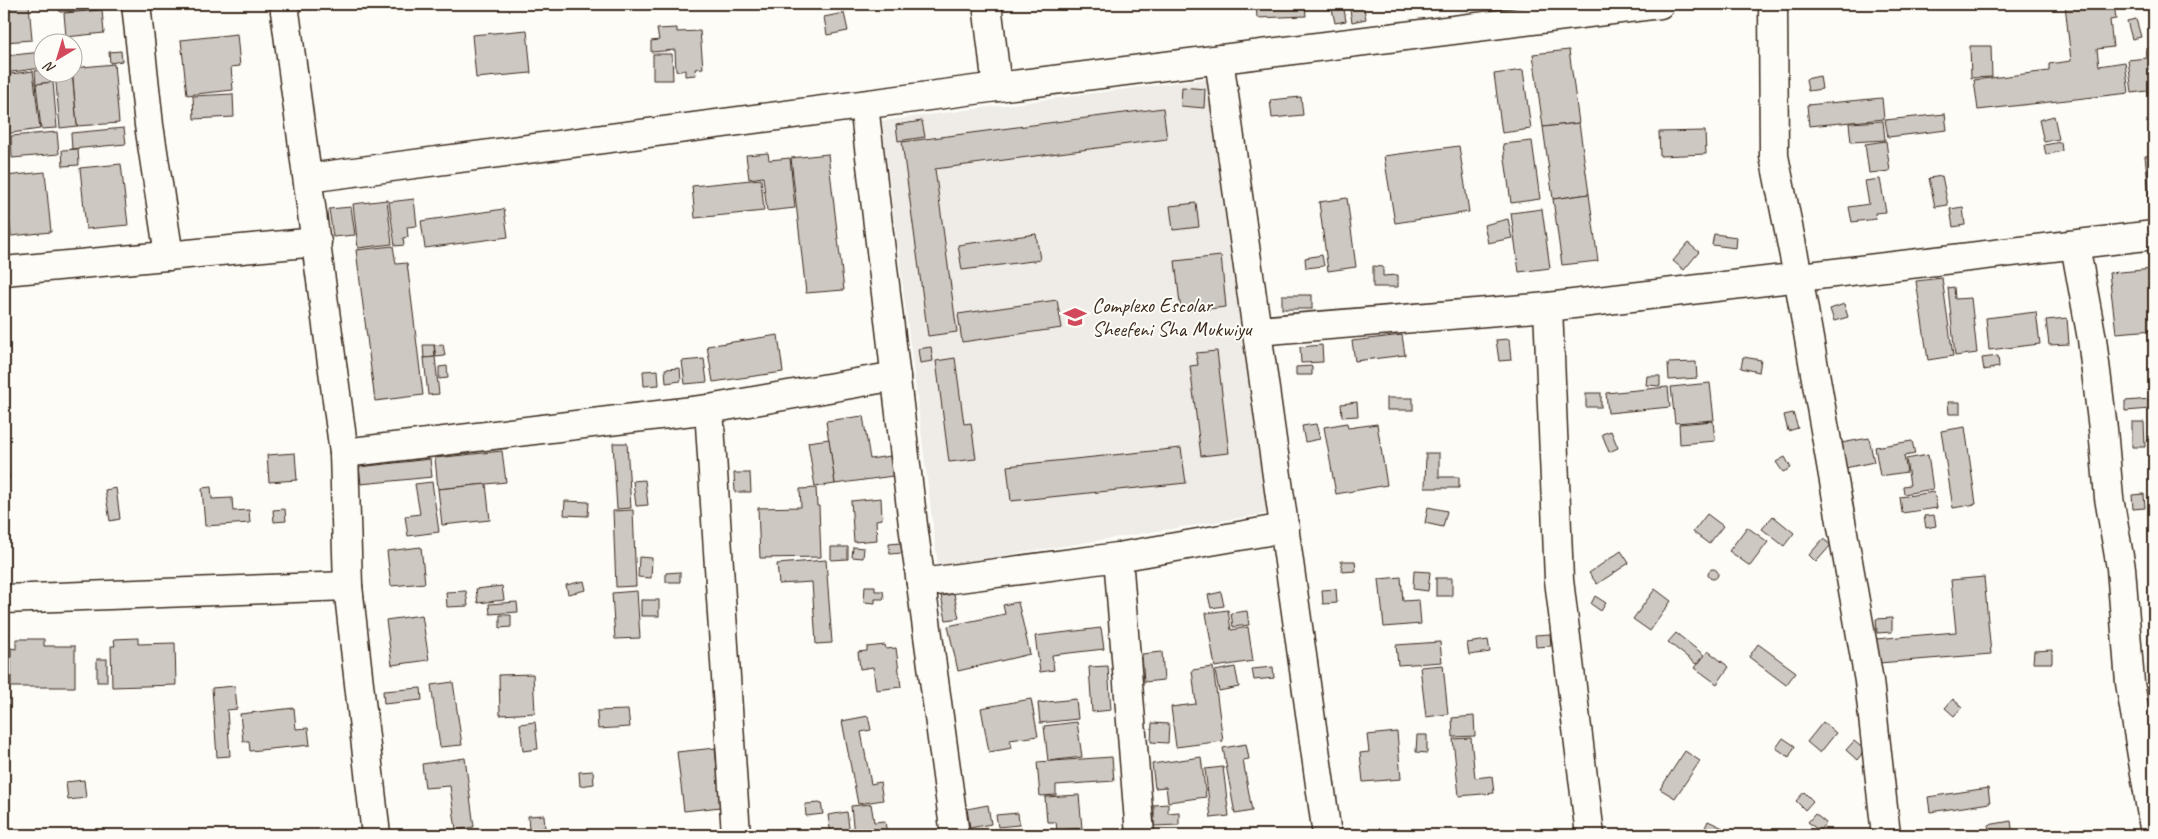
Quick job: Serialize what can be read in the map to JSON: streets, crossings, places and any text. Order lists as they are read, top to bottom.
{
  "places": {
    "school or university": ["Complexo Escolar Sheefeni Sha Mukwiyu"]
  },
  "north": "bottom left"
}
